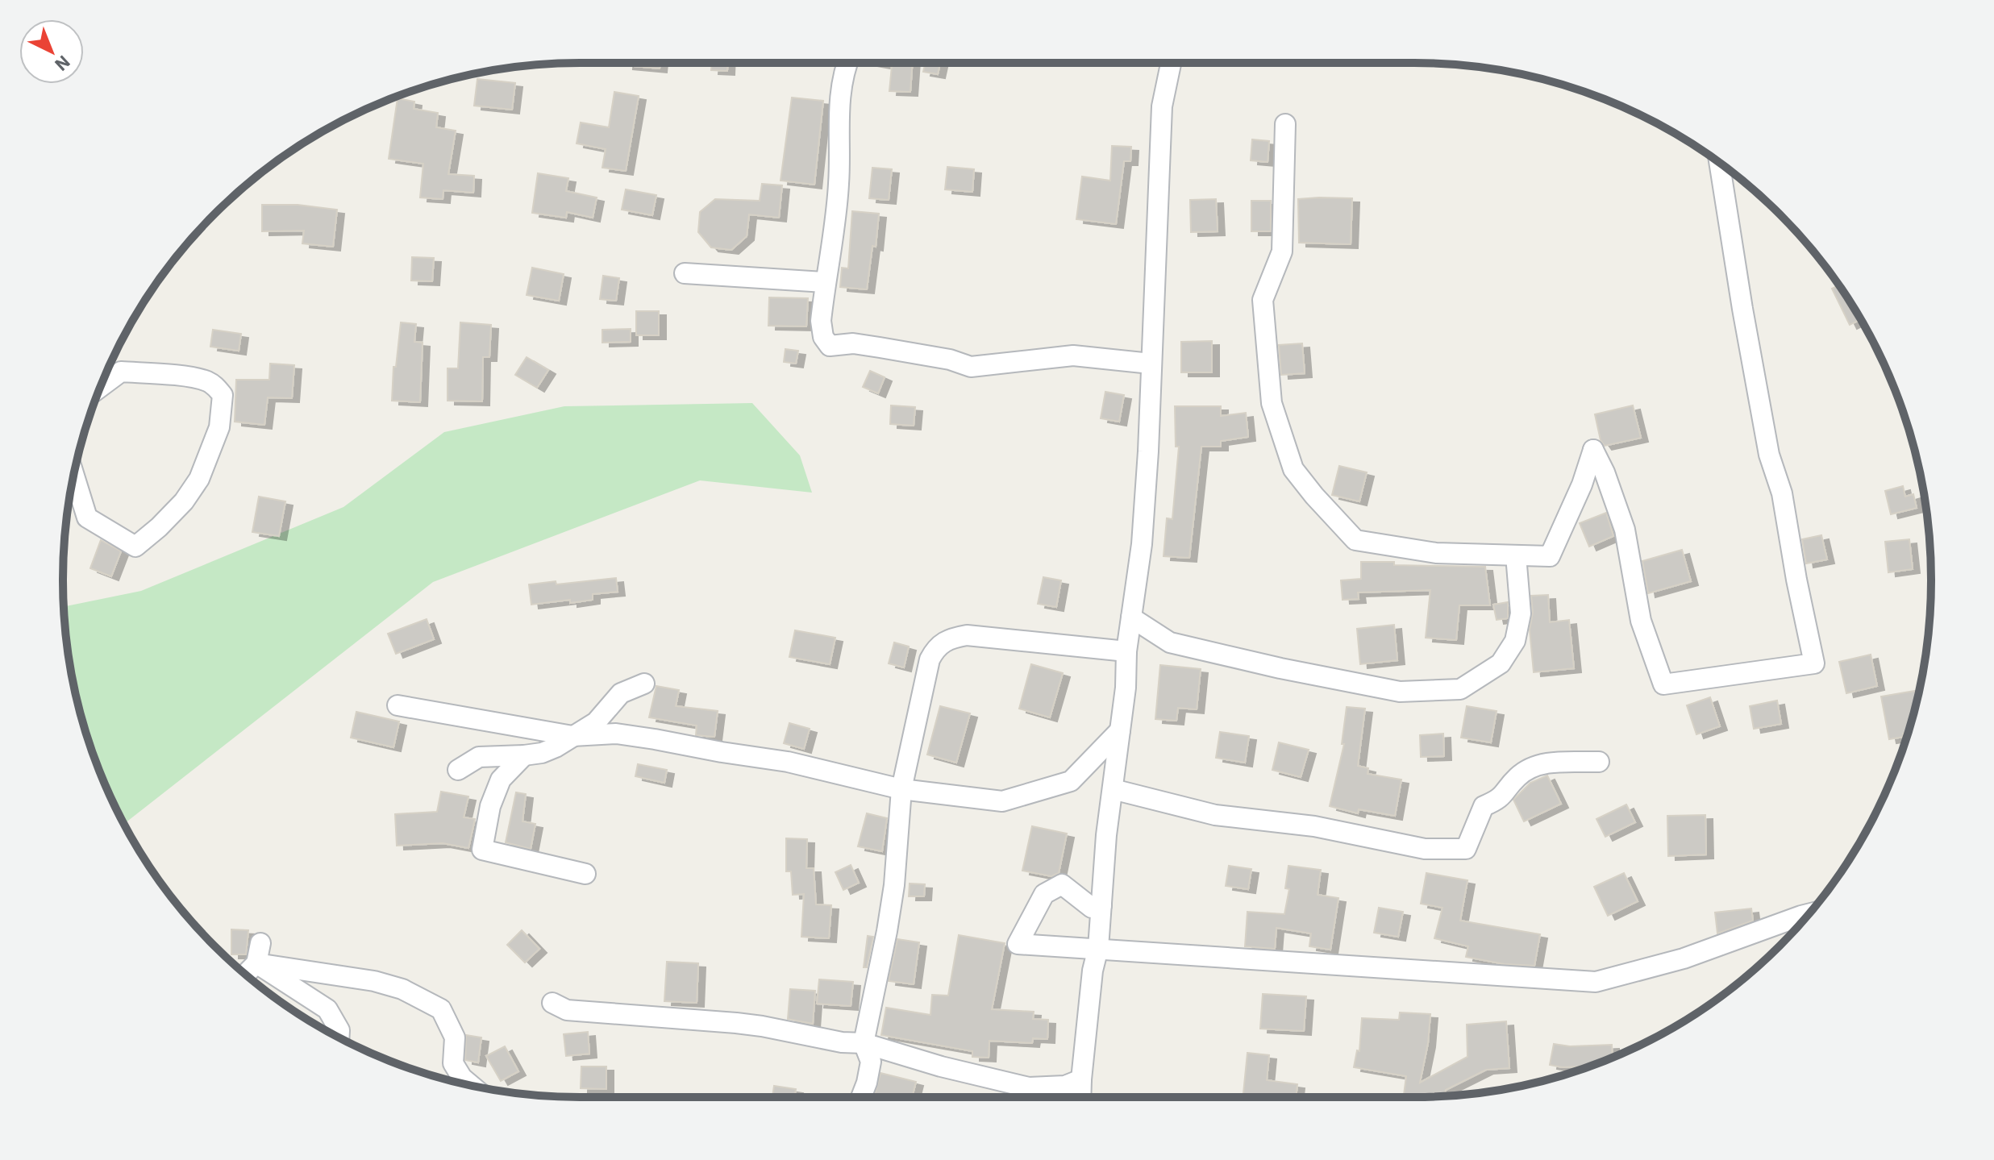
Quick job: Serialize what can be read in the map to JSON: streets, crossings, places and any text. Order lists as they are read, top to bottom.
{
  "north": "bottom right"
}
